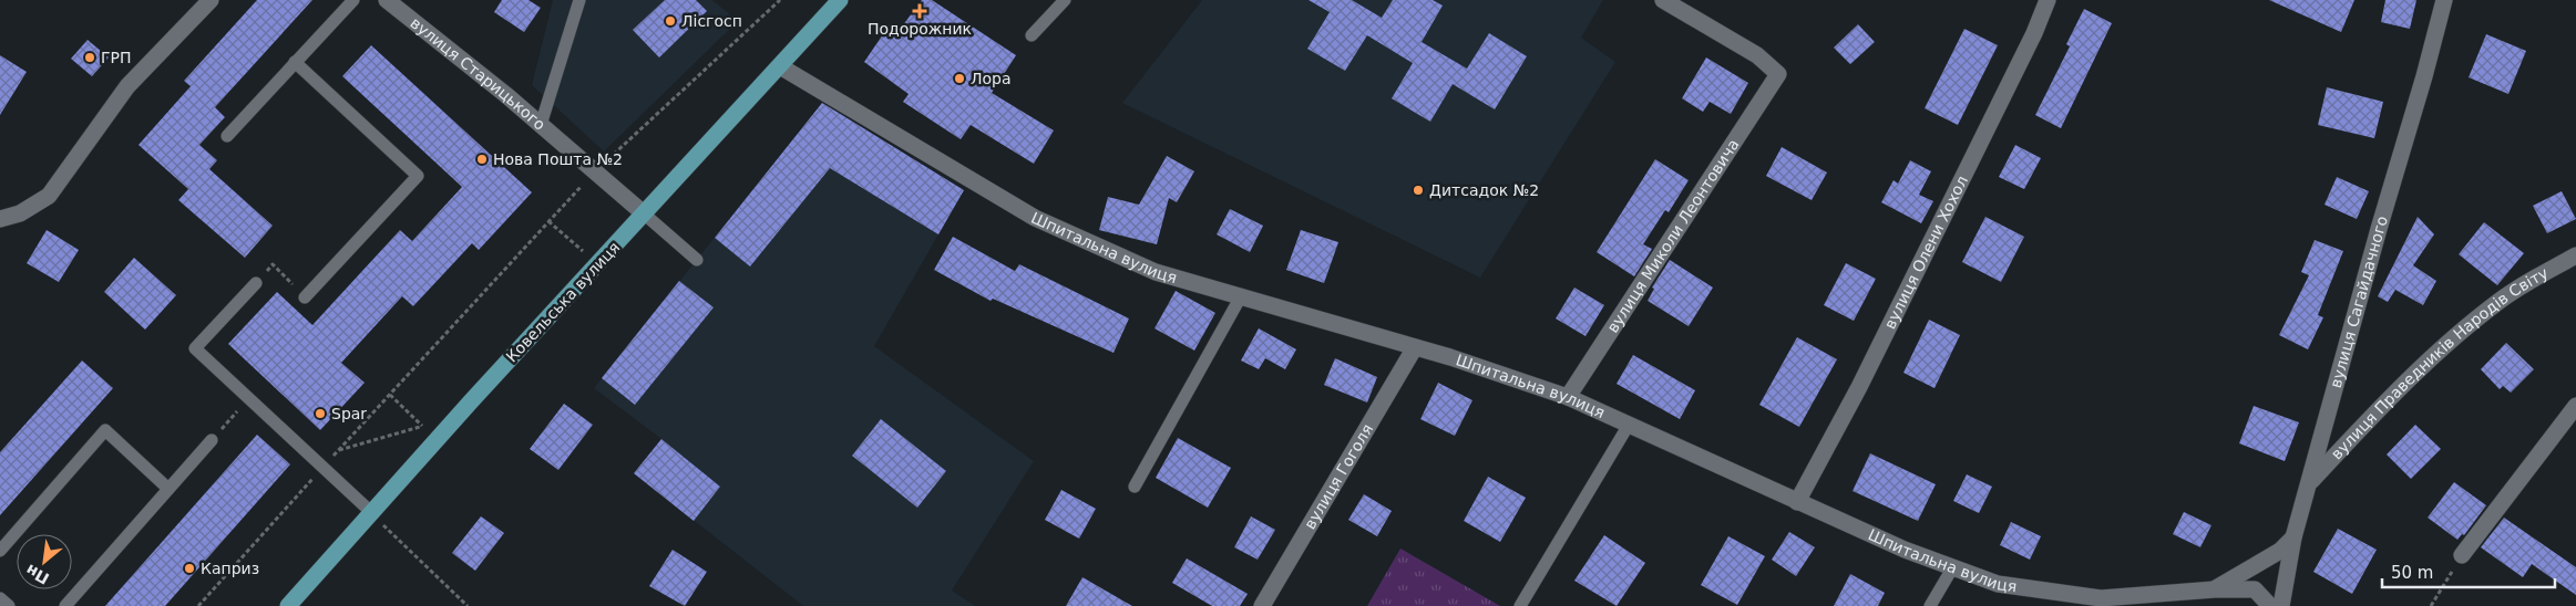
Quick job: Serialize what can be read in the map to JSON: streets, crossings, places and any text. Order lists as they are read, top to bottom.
{
  "streets": {
    "main road": ["Ковельська вулиця"],
    "street": [
      "вулиця Старицького",
      "вулиця Миколи Леонтовича",
      "Шпитальна вулиця",
      "вулиця Олени Хохол",
      "вулиця Сагайдачного",
      "вулиця Праведників Народів Світу",
      "вулиця Гоголя"
    ]
  },
  "crossings": [
    ["вулиця Старицького", "Ковельська вулиця"],
    ["вулиця Миколи Леонтовича", "Шпитальна вулиця"],
    ["Шпитальна вулиця", "вулиця Олени Хохол"],
    ["Шпитальна вулиця", "Ковельська вулиця"],
    ["Шпитальна вулиця", "вулиця Сагайдачного"],
    ["Шпитальна вулиця", "вулиця Гоголя"],
    ["вулиця Сагайдачного", "вулиця Праведників Народів Світу"]
  ],
  "places": {
    "health": ["Подорожник"],
    "other": [
      "Лісгосп",
      "ГРП",
      "Лора",
      "Нова Пошта №2",
      "Дитсадок №2",
      "Spar",
      "Каприз"
    ]
  },
  "scale_bar": "50 m",
  "north": "bottom left"
}
